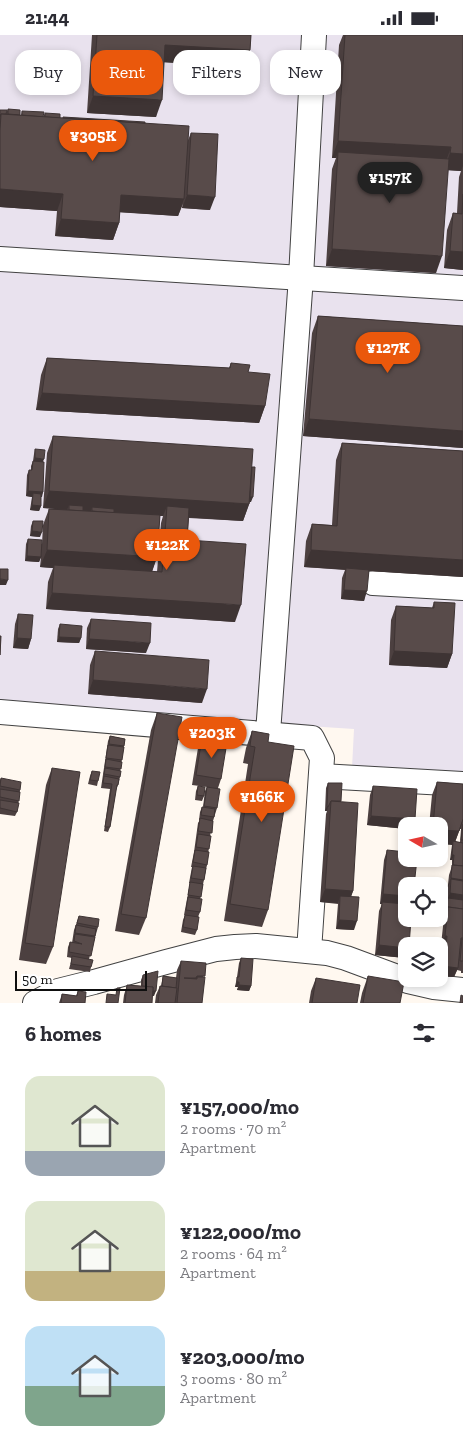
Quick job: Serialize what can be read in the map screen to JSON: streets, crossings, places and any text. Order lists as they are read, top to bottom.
{
  "scale_bar": "50 m",
  "north": "left",
  "page": {
    "status": "21:44",
    "chip": [
      "Buy",
      "Rent",
      "Filters",
      "New"
    ],
    "price": [
      "¥305K",
      "¥157K",
      "¥127K",
      "¥122K",
      "¥203K",
      "¥166K"
    ],
    "scale": "50 m",
    "heading": "6 homes",
    "list": [
      {
        "name": "¥157,000/mo",
        "note": "2 rooms · 70 m² · Apartment"
      },
      {
        "name": "¥122,000/mo",
        "note": "2 rooms · 64 m² · Apartment"
      },
      {
        "name": "¥203,000/mo",
        "note": "3 rooms · 80 m² · Apartment"
      }
    ]
  }
}
